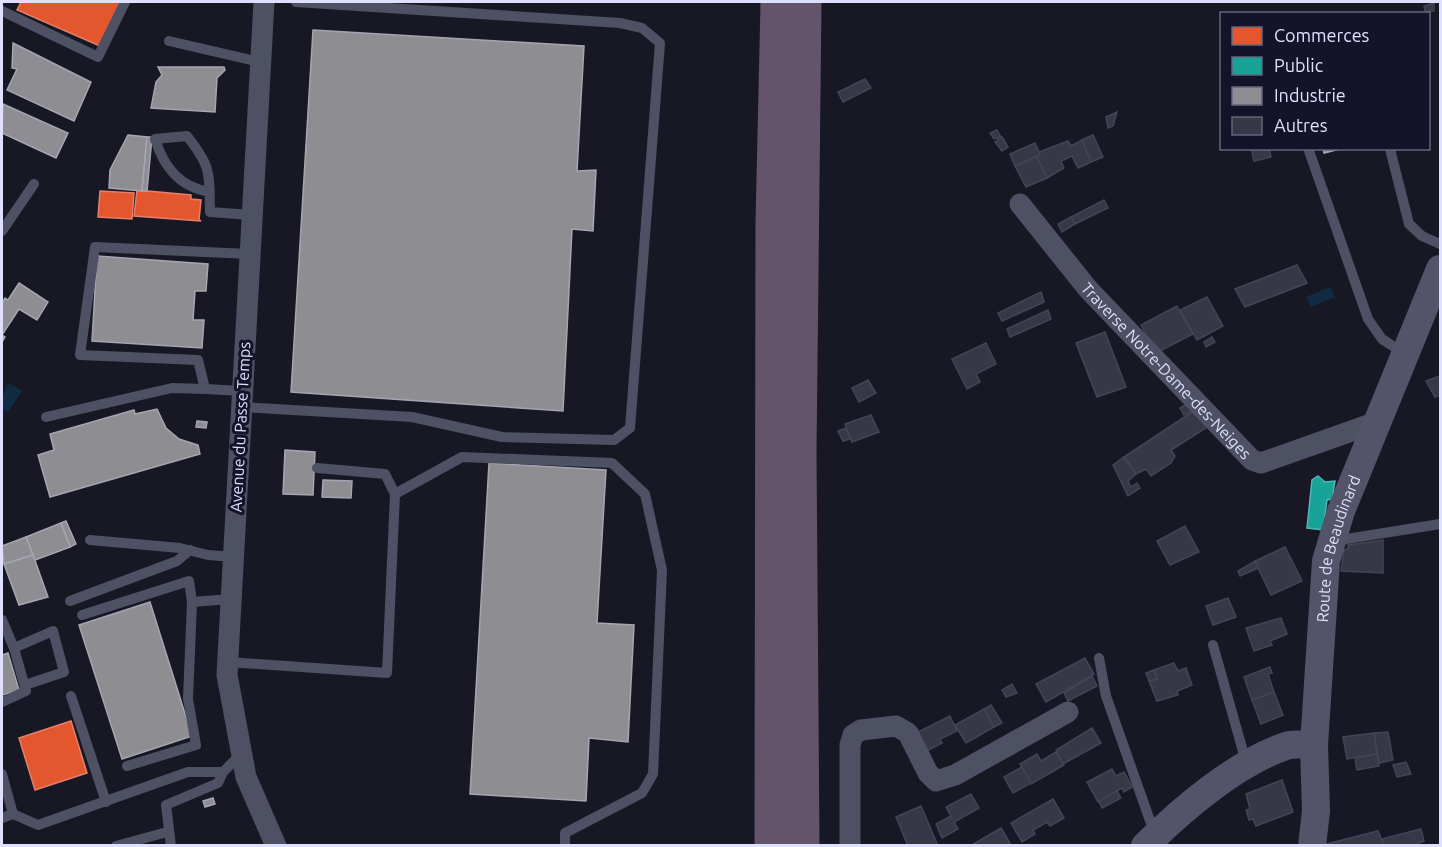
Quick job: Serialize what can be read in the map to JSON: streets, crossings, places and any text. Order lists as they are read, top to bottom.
{
  "streets": {
    "street": ["Traverse Notre-Dame-des-Neiges", "Avenue du Passe Temps", "Route de Beaudinard"]
  },
  "crossings": [
    ["Traverse Notre-Dame-des-Neiges", "Route de Beaudinard"]
  ],
  "legend": [
    "Commerces",
    "Public",
    "Industrie",
    "Autres"
  ]
}
